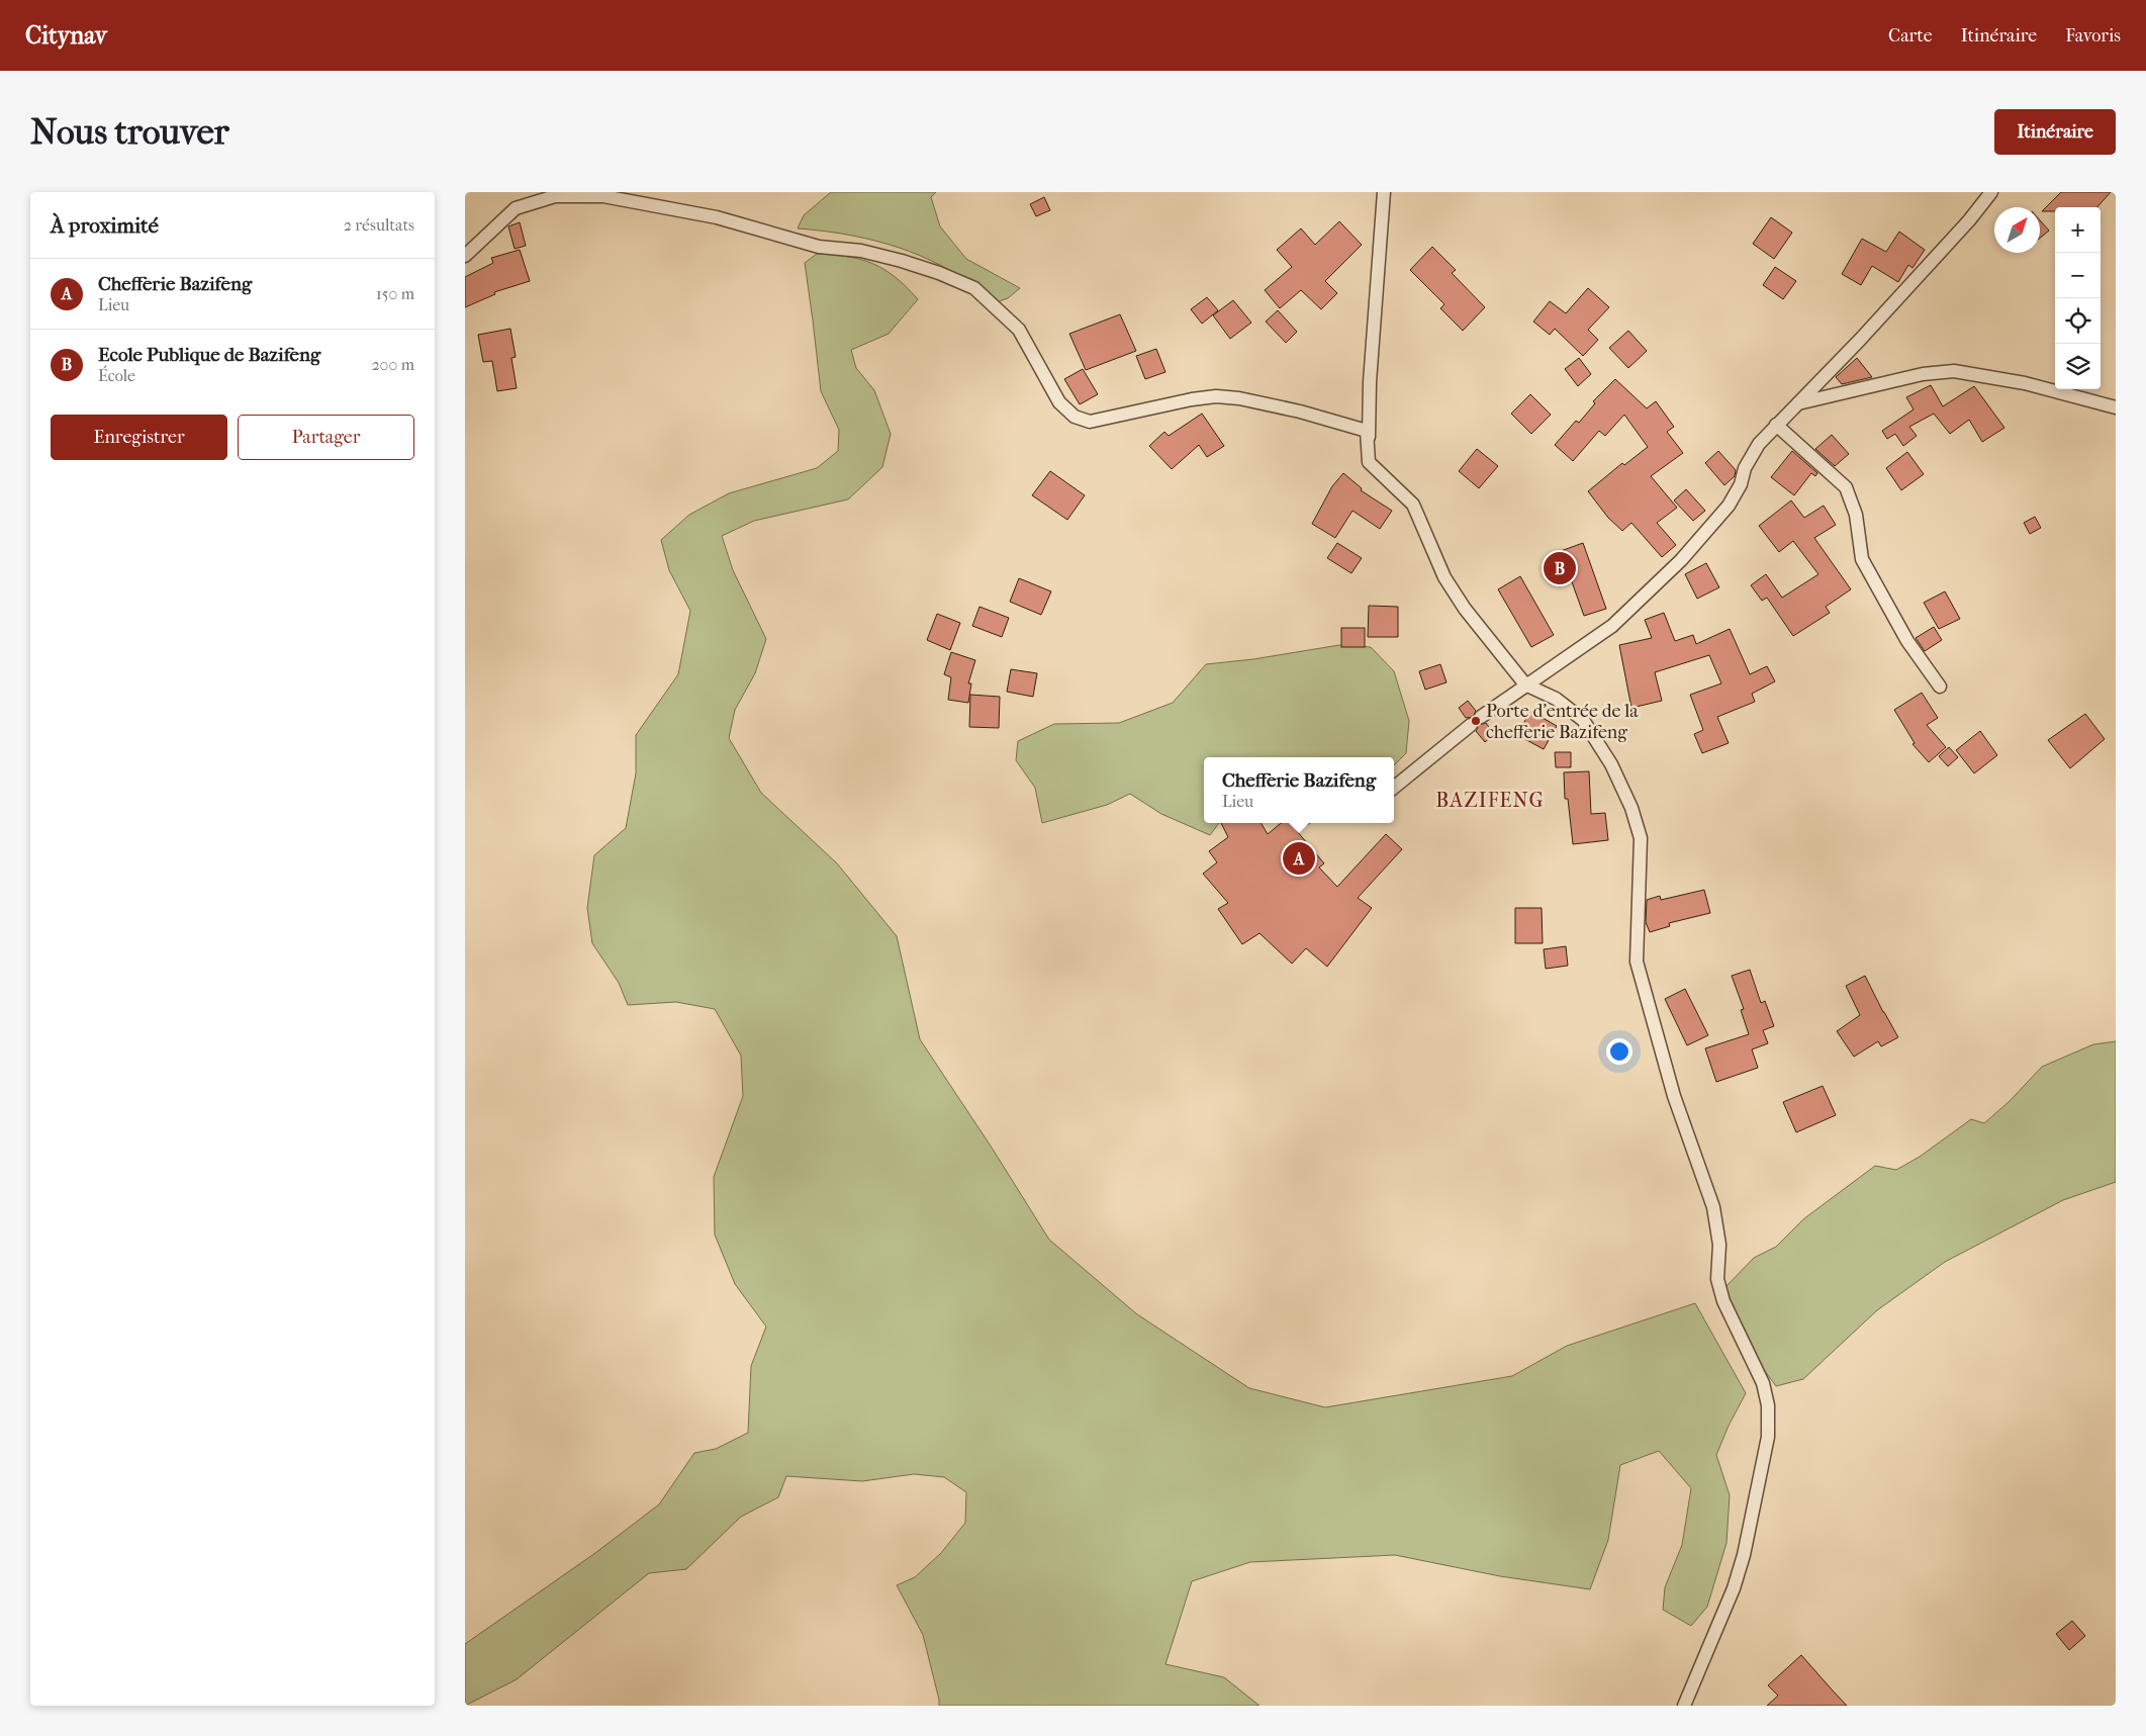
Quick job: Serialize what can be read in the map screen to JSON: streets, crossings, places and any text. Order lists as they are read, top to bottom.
{
  "districts": ["BAZIFENG"],
  "places": ["Porte d'entrée de la chefferie Bazifeng"],
  "north": "top right",
  "page": {
    "header": "Citynav",
    "nav": ["Carte", "Itinéraire", "Favoris"],
    "buttons": [
      "Itinéraire",
      ["Enregistrer", "Partager"]
    ],
    "title": "Nous trouver",
    "heading": ["À proximité", "2 résultats"],
    "map_buttons": ["+", "−"],
    "list": [
      {
        "mark": "A",
        "name": "Chefferie Bazifeng",
        "note": "Lieu",
        "value": "150 m"
      },
      {
        "mark": "B",
        "name": "Ecole Publique de Bazifeng",
        "note": "École",
        "value": "200 m"
      }
    ],
    "pins": ["B", "A"],
    "popup": ["Chefferie Bazifeng", "Lieu"]
  }
}
